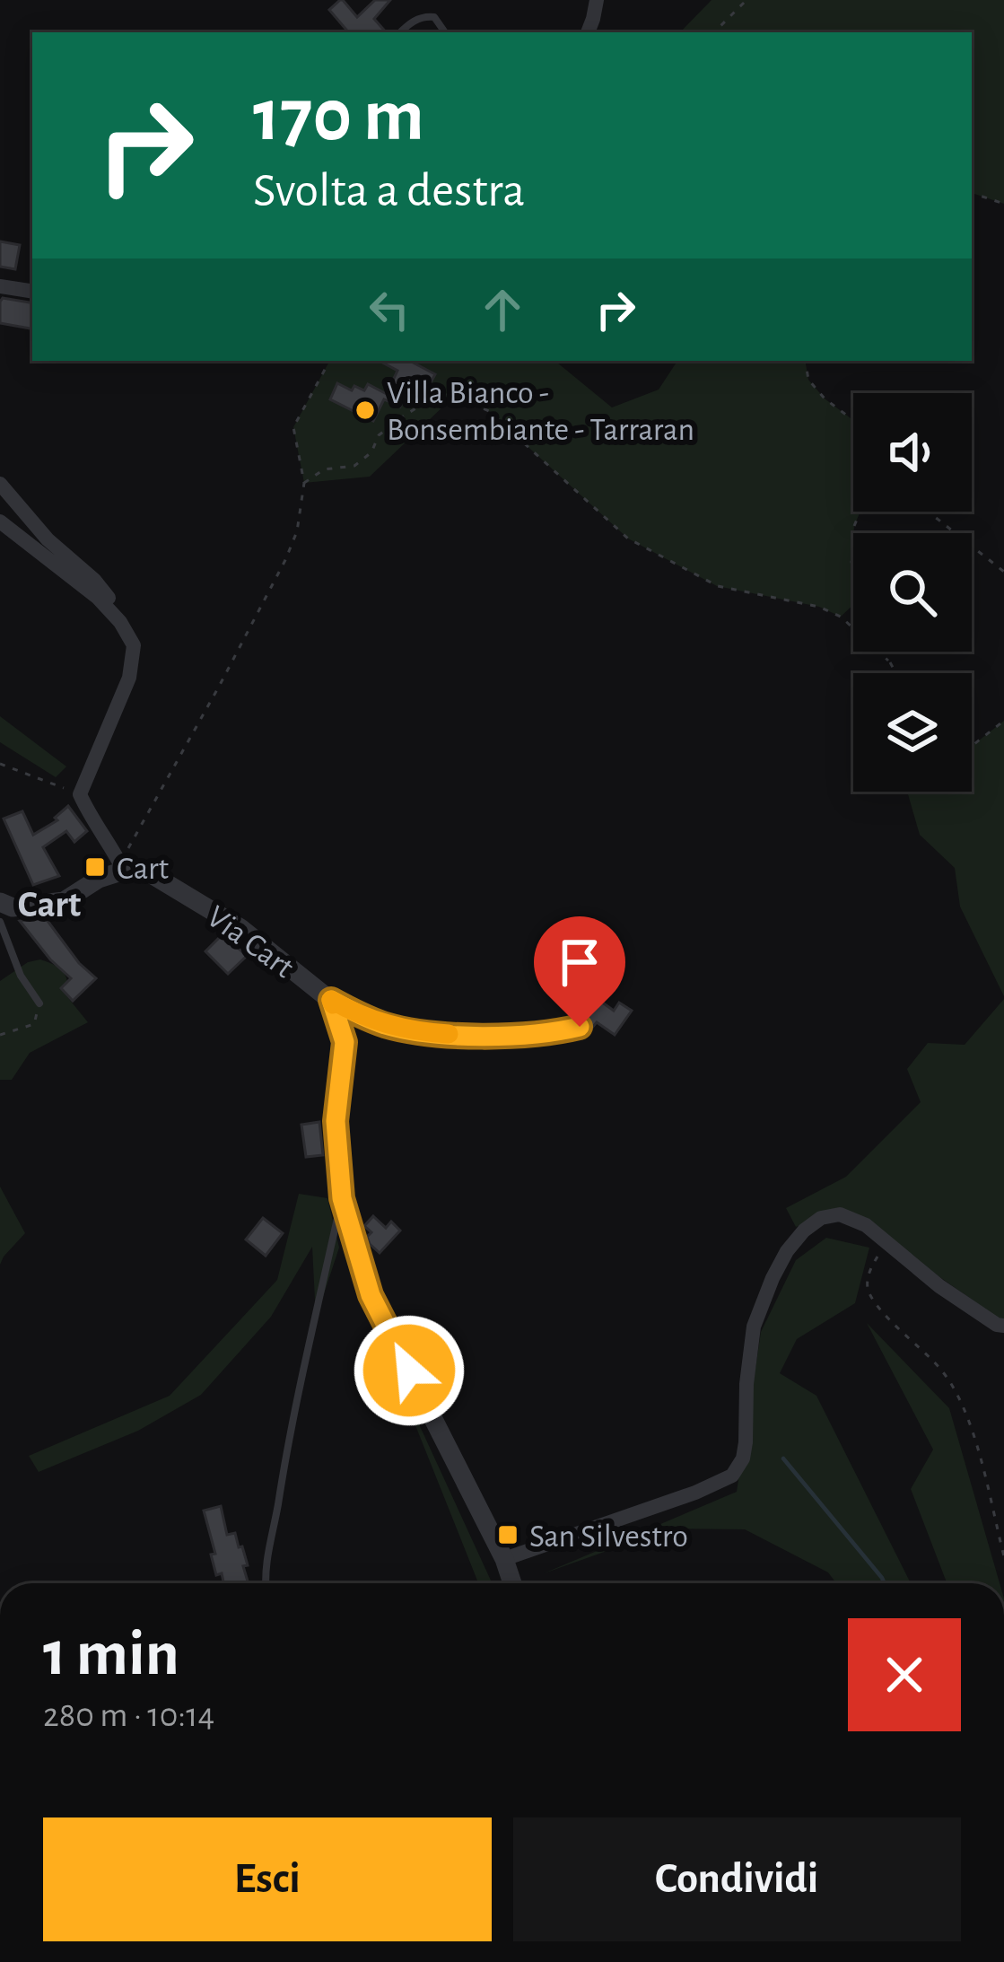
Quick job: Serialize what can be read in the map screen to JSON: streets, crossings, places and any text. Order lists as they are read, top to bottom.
{
  "streets": {
    "street": ["Via Cart"]
  },
  "districts": ["Cart"],
  "places": {
    "other": ["Villa Bianco - Bonsembiante - Tarraran"],
    "transit": ["Cart", "San Silvestro"]
  },
  "page": {
    "turn": ["170 m", "Svolta a destra"],
    "heading": ["1 min", "280 m · 10:14"],
    "buttons": ["Esci", "Condividi"]
  }
}
